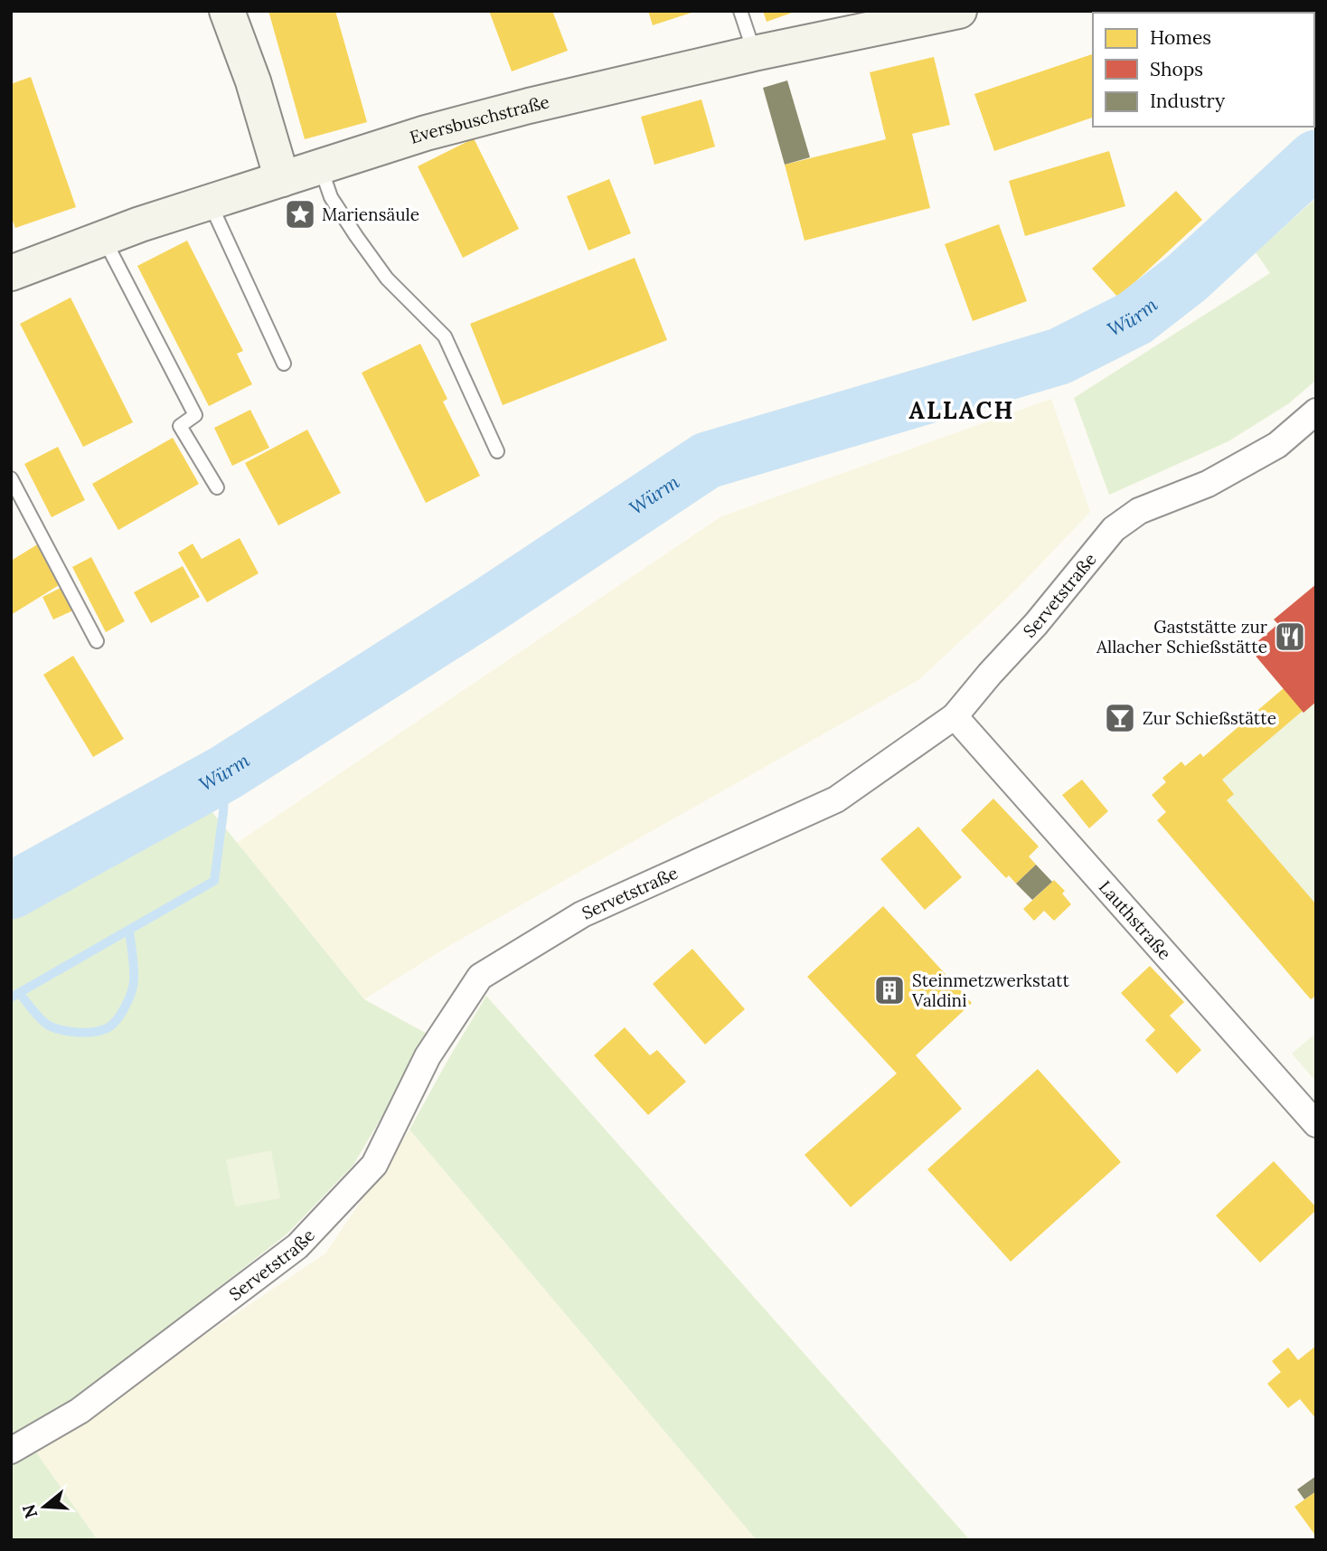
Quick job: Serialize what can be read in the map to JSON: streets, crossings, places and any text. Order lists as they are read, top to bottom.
{
  "streets": {
    "main road": ["Eversbuschstraße"],
    "street": ["Servetstraße", "Lauthstraße"]
  },
  "crossings": [
    ["Servetstraße", "Lauthstraße"]
  ],
  "districts": ["ALLACH"],
  "water": ["Würm"],
  "places": {
    "place": ["Mariensäule"],
    "restaurant": ["Gaststätte zur Allacher Schießstätte"],
    "bar": ["Zur Schießstätte"],
    "building": ["Steinmetzwerkstatt Valdini"]
  },
  "legend": ["Homes", "Shops", "Industry"],
  "north": "left"
}
